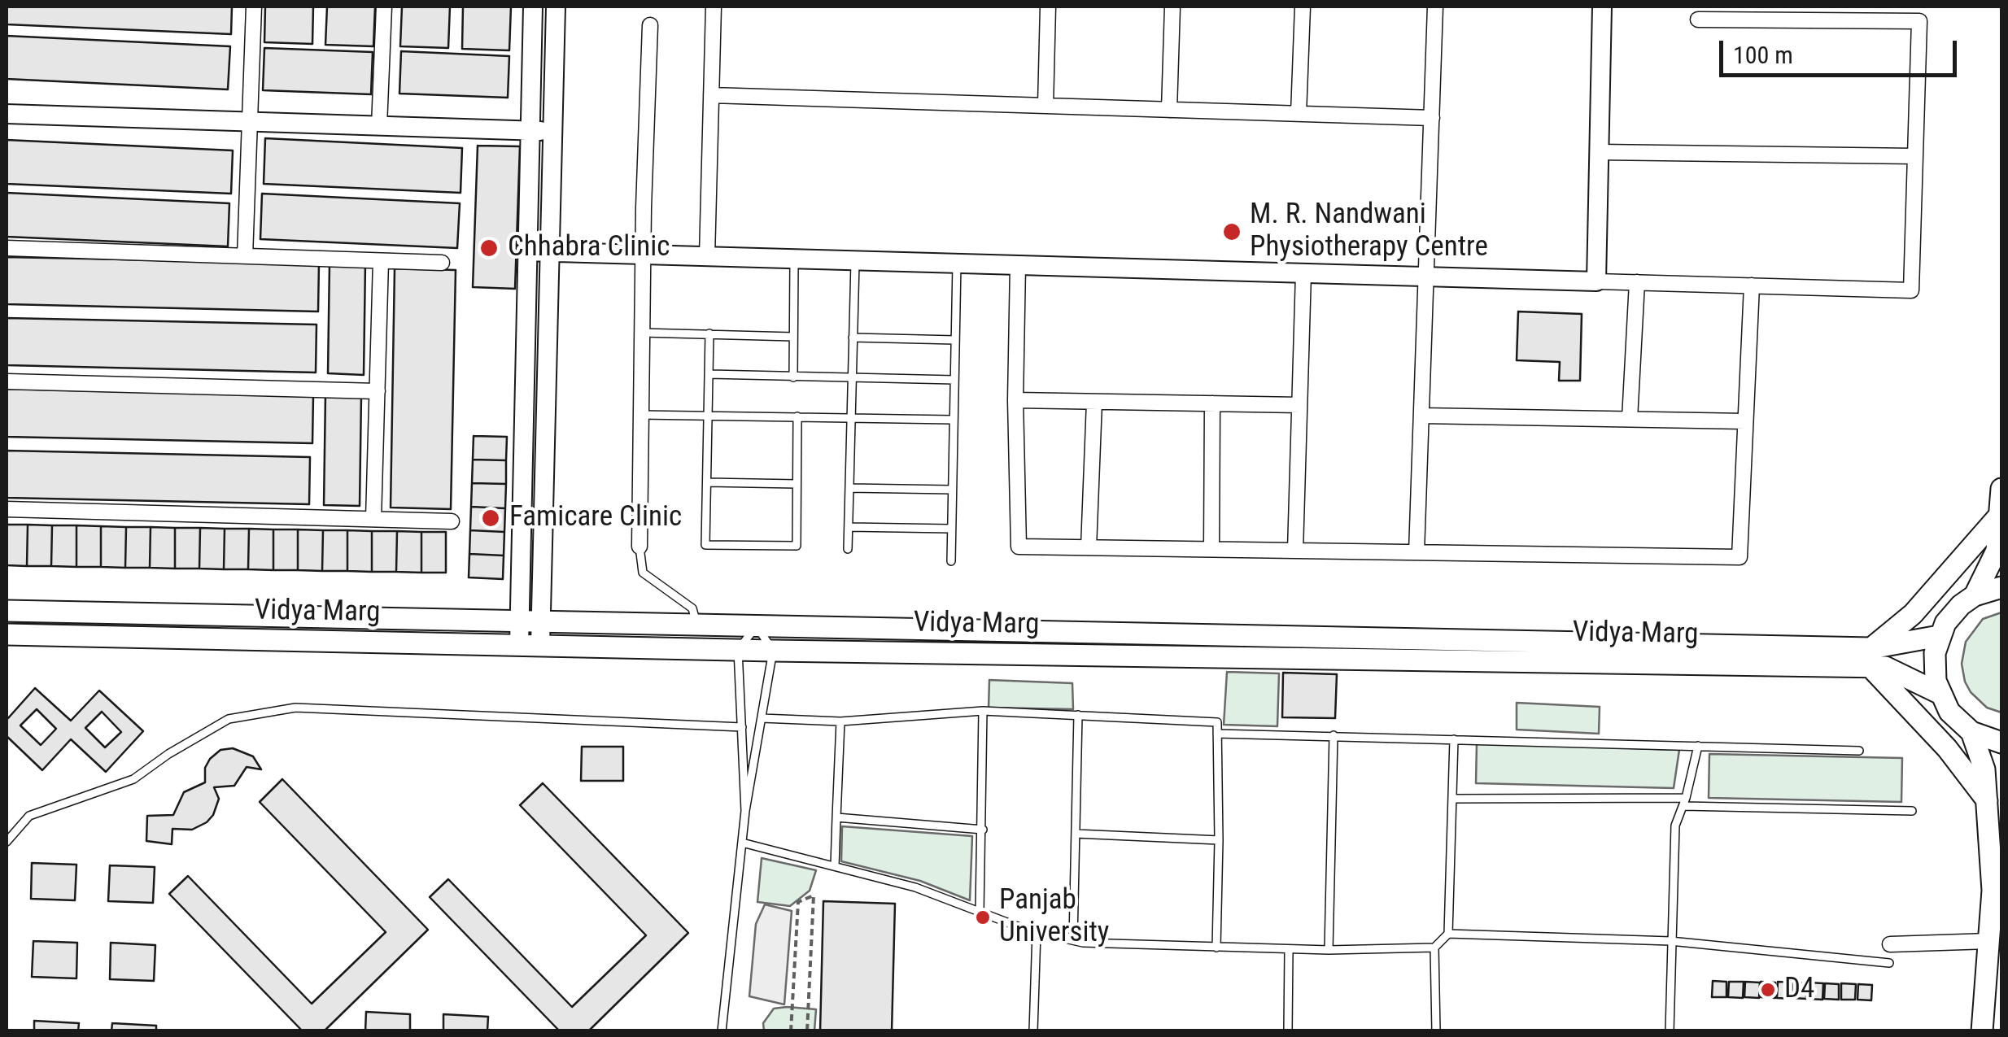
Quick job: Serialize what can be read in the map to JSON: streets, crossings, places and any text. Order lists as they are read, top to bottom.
{
  "streets": {
    "main road": ["Vidya Marg"]
  },
  "places": [
    "M. R. Nandwani Physiotherapy Centre",
    "Chhabra Clinic",
    "Famicare Clinic",
    "Panjab University",
    "D4"
  ],
  "scale_bar": "100 m"
}
